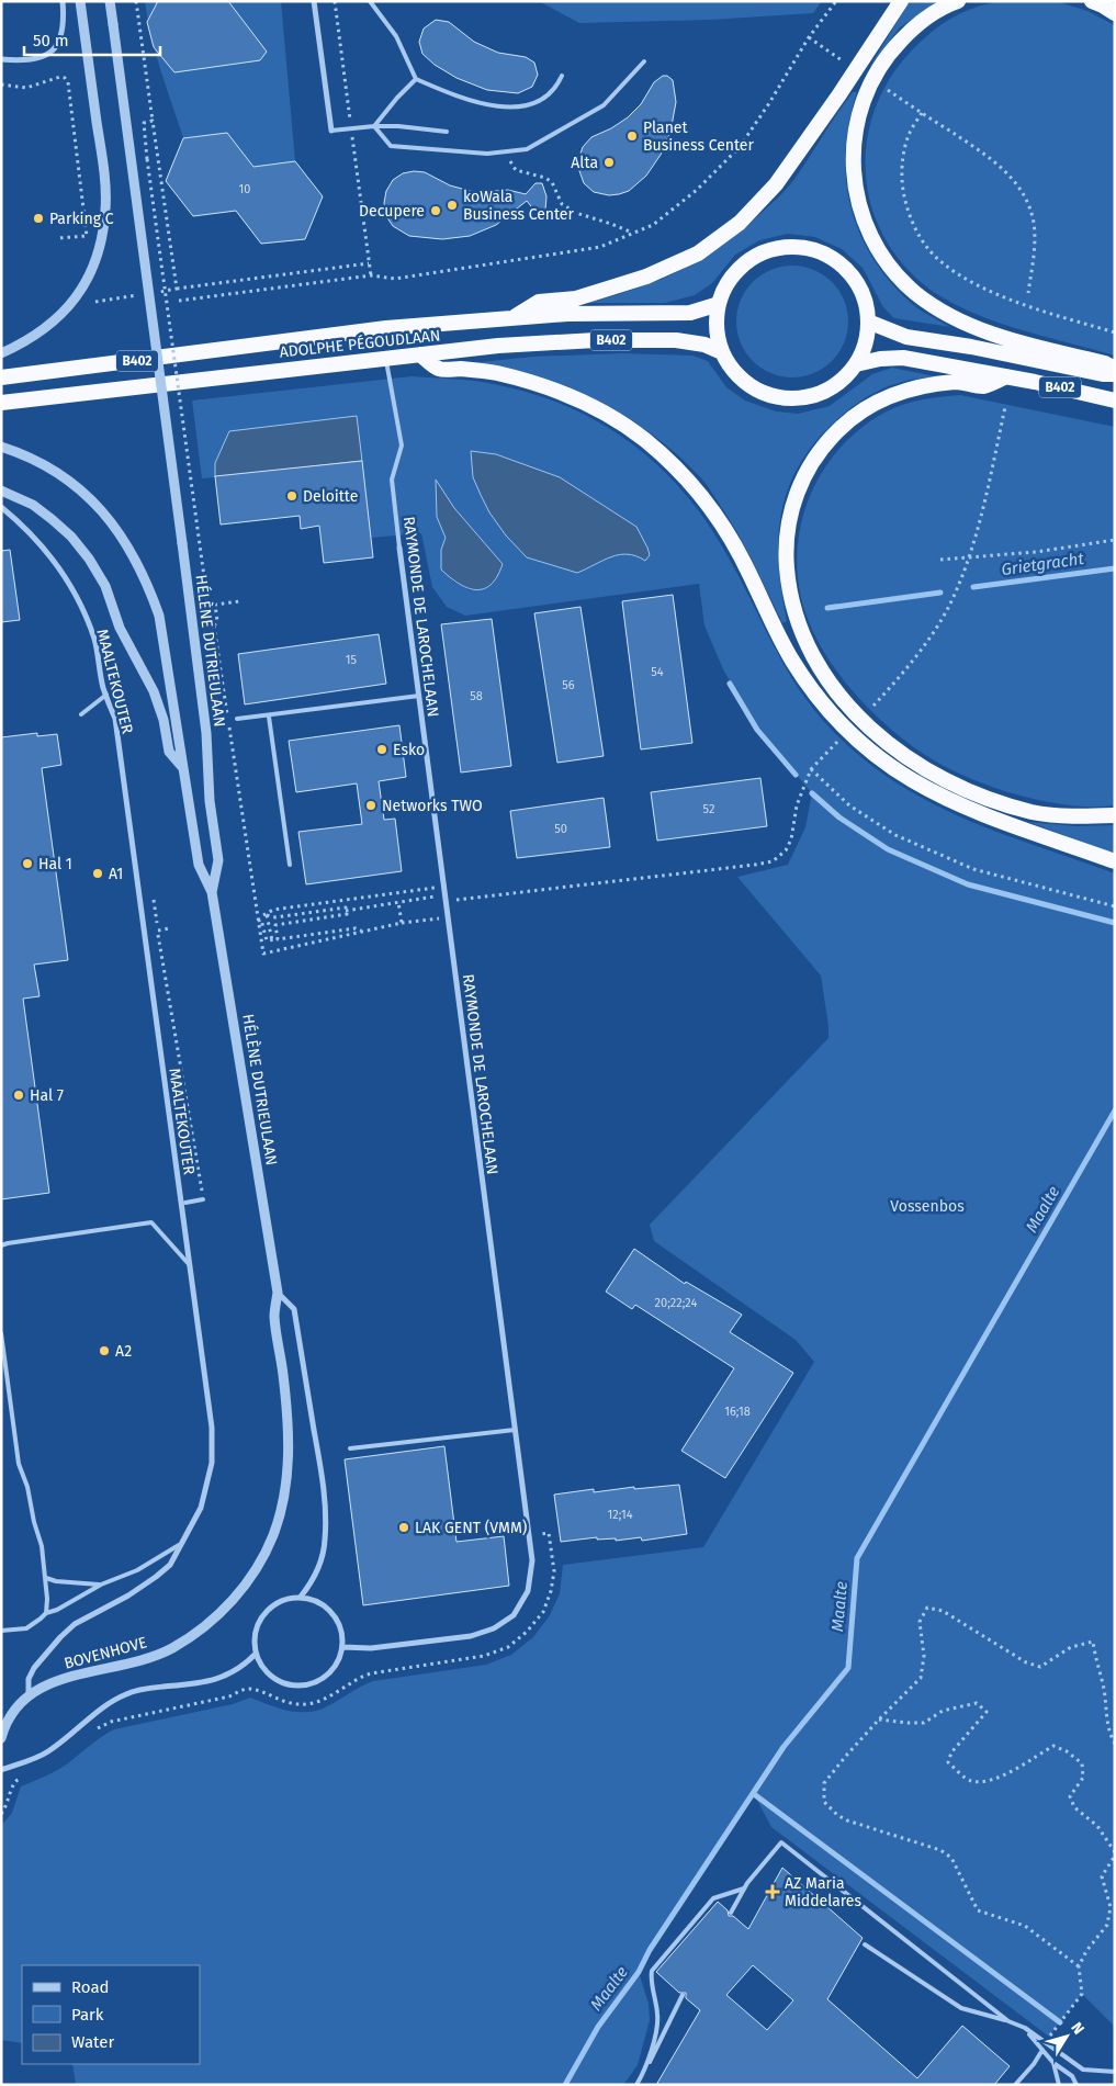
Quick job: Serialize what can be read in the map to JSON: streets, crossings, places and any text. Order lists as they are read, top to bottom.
{
  "streets": {
    "highway": ["B402", "ADOLPHE PÉGOUDLAAN"],
    "street": [
      "RAYMONDE DE LAROCHELAAN",
      "HÉLÈNE DUTRIEULAAN",
      "MAALTEKOUTER",
      "BOVENHOVE"
    ]
  },
  "crossings": [
    ["B402", "ADOLPHE PÉGOUDLAAN"],
    ["ADOLPHE PÉGOUDLAAN", "RAYMONDE DE LAROCHELAAN"],
    ["HÉLÈNE DUTRIEULAAN", "BOVENHOVE"],
    ["MAALTEKOUTER", "BOVENHOVE"]
  ],
  "water": ["Grietgracht", "Maalte"],
  "parks": ["Vossenbos"],
  "places": {
    "other": [
      "Planet Business Center",
      "Alta",
      "koWala Business Center",
      "Decupere",
      "Parking C",
      "Deloitte",
      "Esko",
      "Networks TWO",
      "Hal 1",
      "A1",
      "Hal 7",
      "A2",
      "LAK GENT (VMM)"
    ],
    "health": ["AZ Maria Middelares"]
  },
  "house_numbers": [
    "10",
    "15",
    "54",
    "56",
    "58",
    "52",
    "50",
    "20;22;24",
    "16;18",
    "12;14"
  ],
  "legend": ["Road", "Park", "Water"],
  "scale_bar": "50 m",
  "north": "top right"
}
